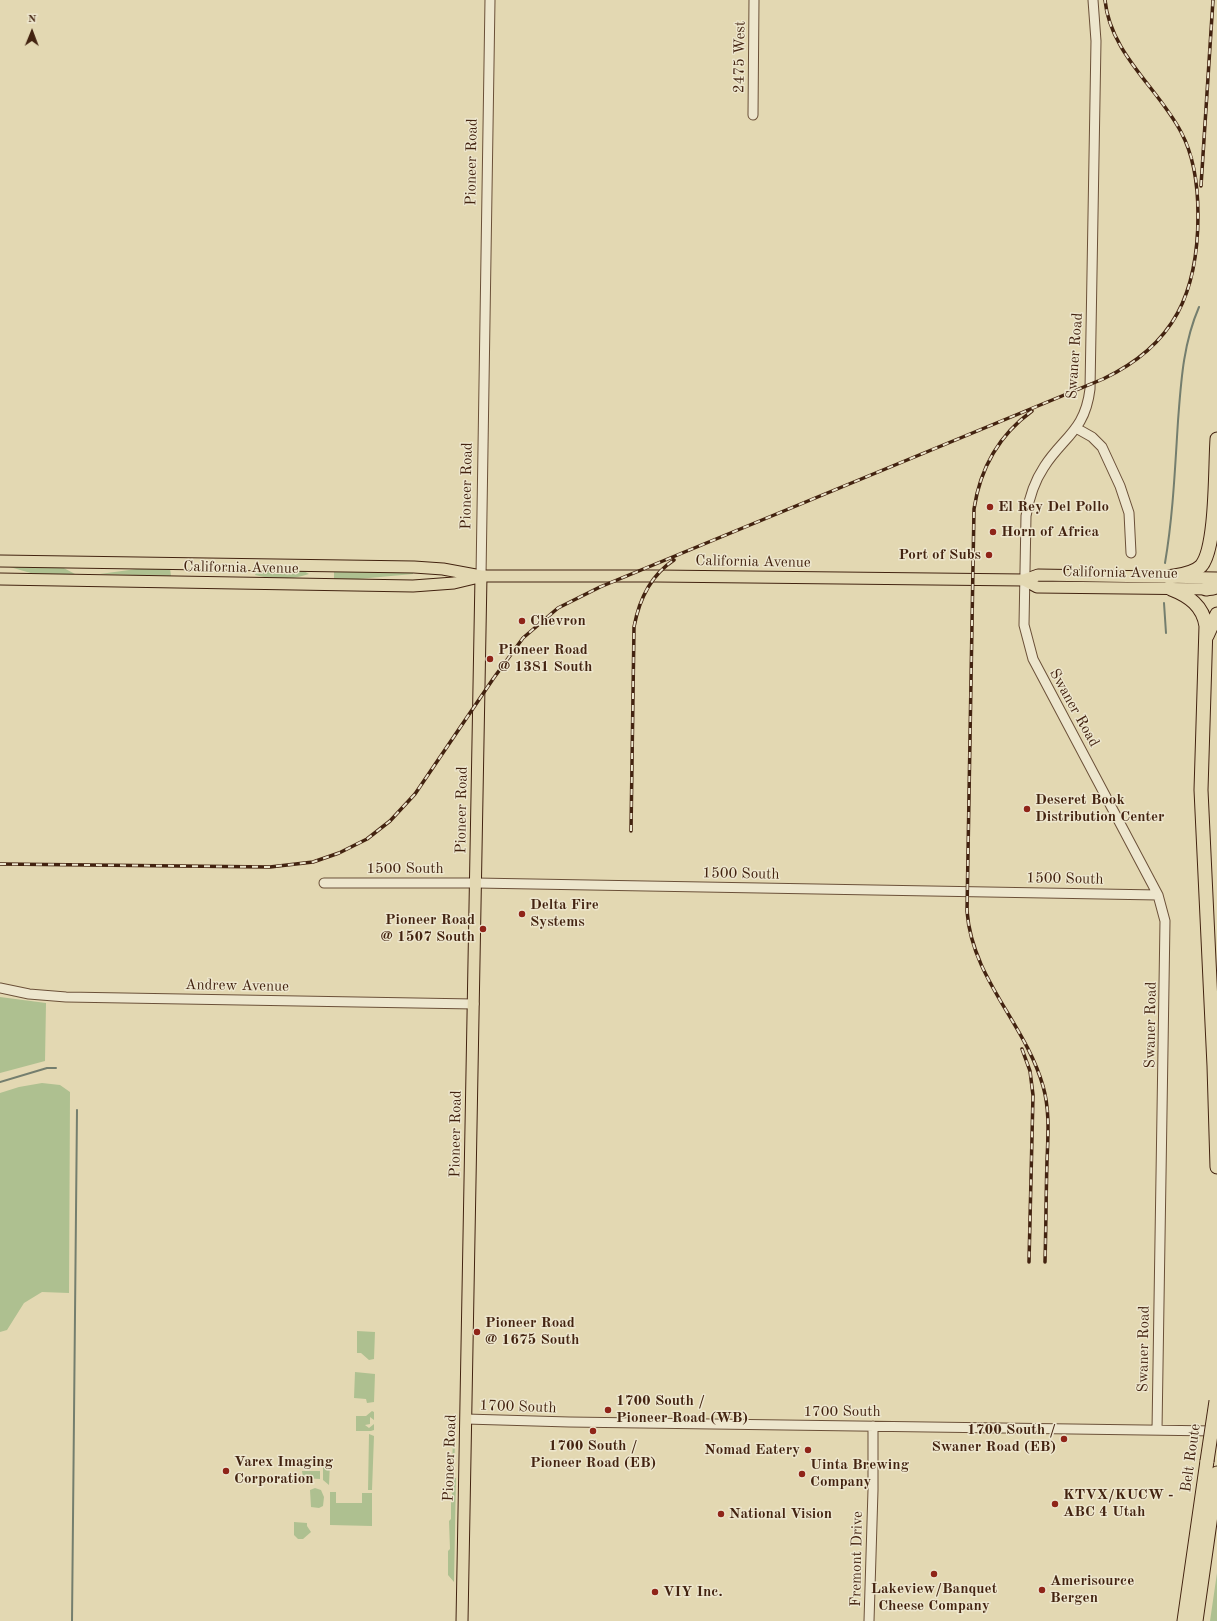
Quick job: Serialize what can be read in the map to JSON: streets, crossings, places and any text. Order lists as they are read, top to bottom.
{
  "streets": {
    "highway": ["Belt Route"],
    "main road": ["Pioneer Road", "California Avenue"],
    "street": [
      "2475 West",
      "Swaner Road",
      "1500 South",
      "Andrew Avenue",
      "1700 South",
      "Fremont Drive"
    ]
  },
  "crossings": [
    ["Pioneer Road", "California Avenue"],
    ["Pioneer Road", "1500 South"],
    ["Pioneer Road", "Andrew Avenue"],
    ["Pioneer Road", "1700 South"],
    ["Swaner Road", "California Avenue"],
    ["Swaner Road", "1500 South"],
    ["Swaner Road", "1700 South"],
    ["1700 South", "Fremont Drive"]
  ],
  "places": [
    "El Rey Del Pollo",
    "Horn of Africa",
    "Port of Subs",
    "Chevron",
    "Pioneer Road @ 1381 South",
    "Deseret Book Distribution Center",
    "Delta Fire Systems",
    "Pioneer Road @ 1507 South",
    "Pioneer Road @ 1675 South",
    "1700 South / Pioneer Road (WB)",
    "1700 South / Pioneer Road (EB)",
    "1700 South / Swaner Road (EB)",
    "Nomad Eatery",
    "Varex Imaging Corporation",
    "Uinta Brewing Company",
    "KTVX/KUCW - ABC 4 Utah",
    "National Vision",
    "Lakeview/Banquet Cheese Company",
    "Amerisource Bergen",
    "VIY Inc."
  ],
  "north": "top"
}
